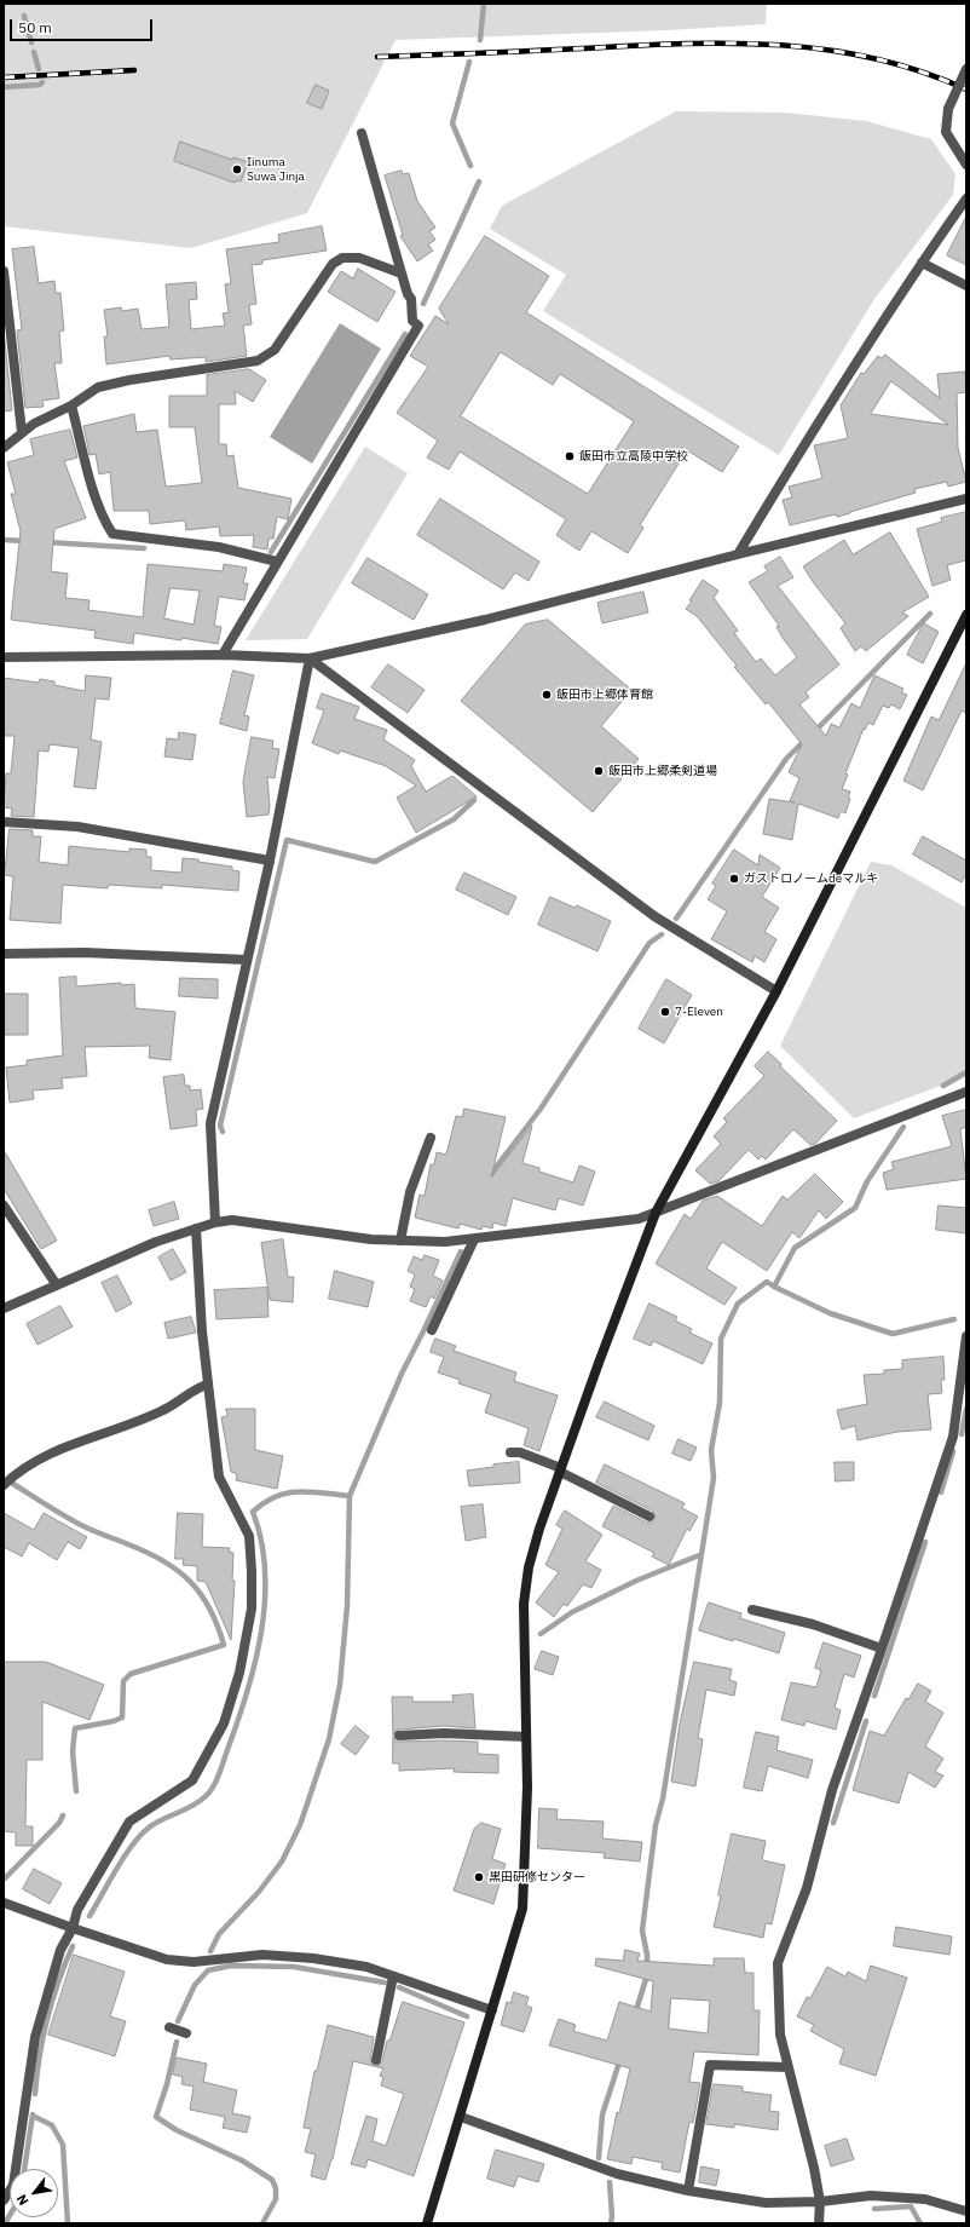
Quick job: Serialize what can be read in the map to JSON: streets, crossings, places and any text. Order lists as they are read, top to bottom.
{
  "places": [
    "Iinuma Suwa Jinja",
    "飯田市立高陵中学校",
    "飯田市上郷体育館",
    "飯田市上郷柔剣道場",
    "ガストロノームdeマルキ",
    "7-Eleven",
    "黒田研修センター"
  ],
  "scale_bar": "50 m",
  "north": "bottom left"
}
